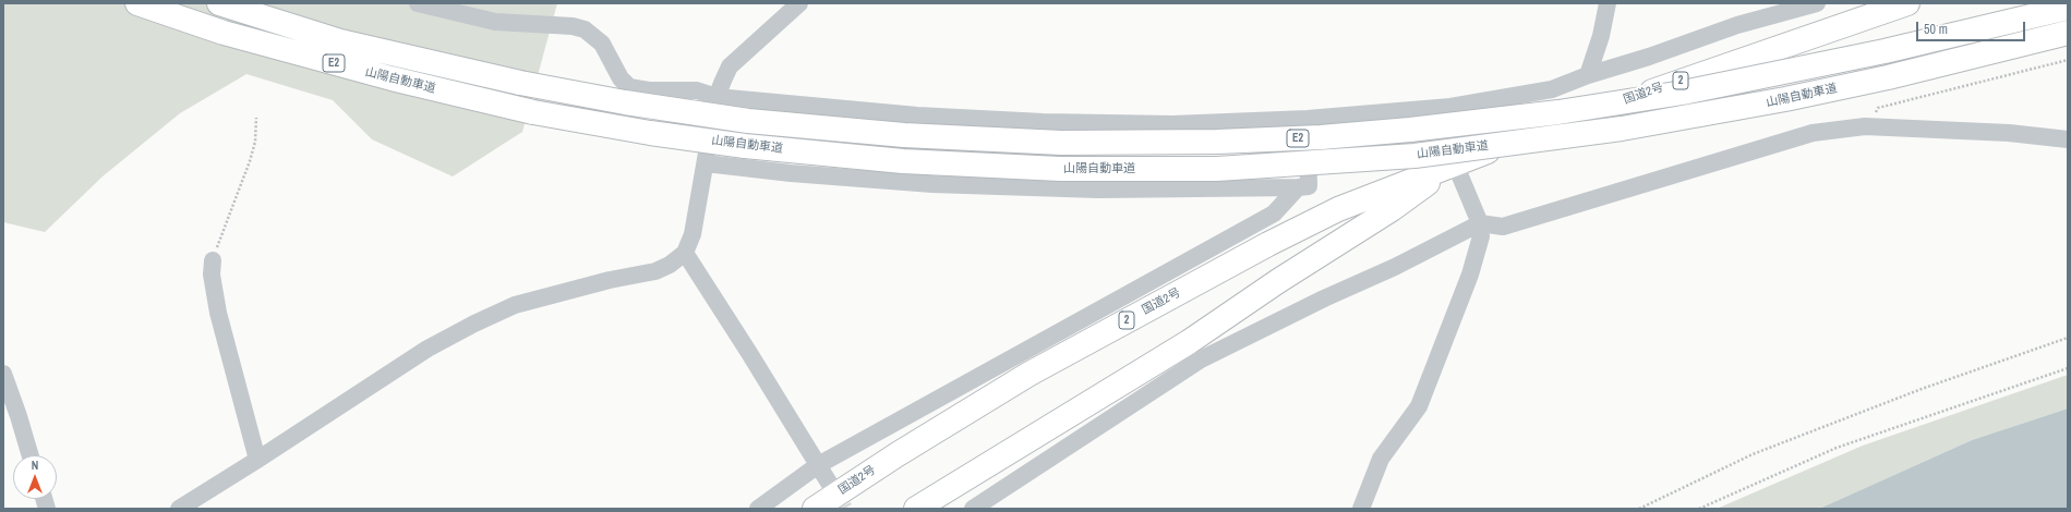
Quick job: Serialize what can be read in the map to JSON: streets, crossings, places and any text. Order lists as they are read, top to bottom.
{
  "streets": {
    "highway": [
      "E2",
      "山陽自動車道",
      "2",
      "国道2号"
    ]
  },
  "scale_bar": "50 m",
  "north": "top"
}
